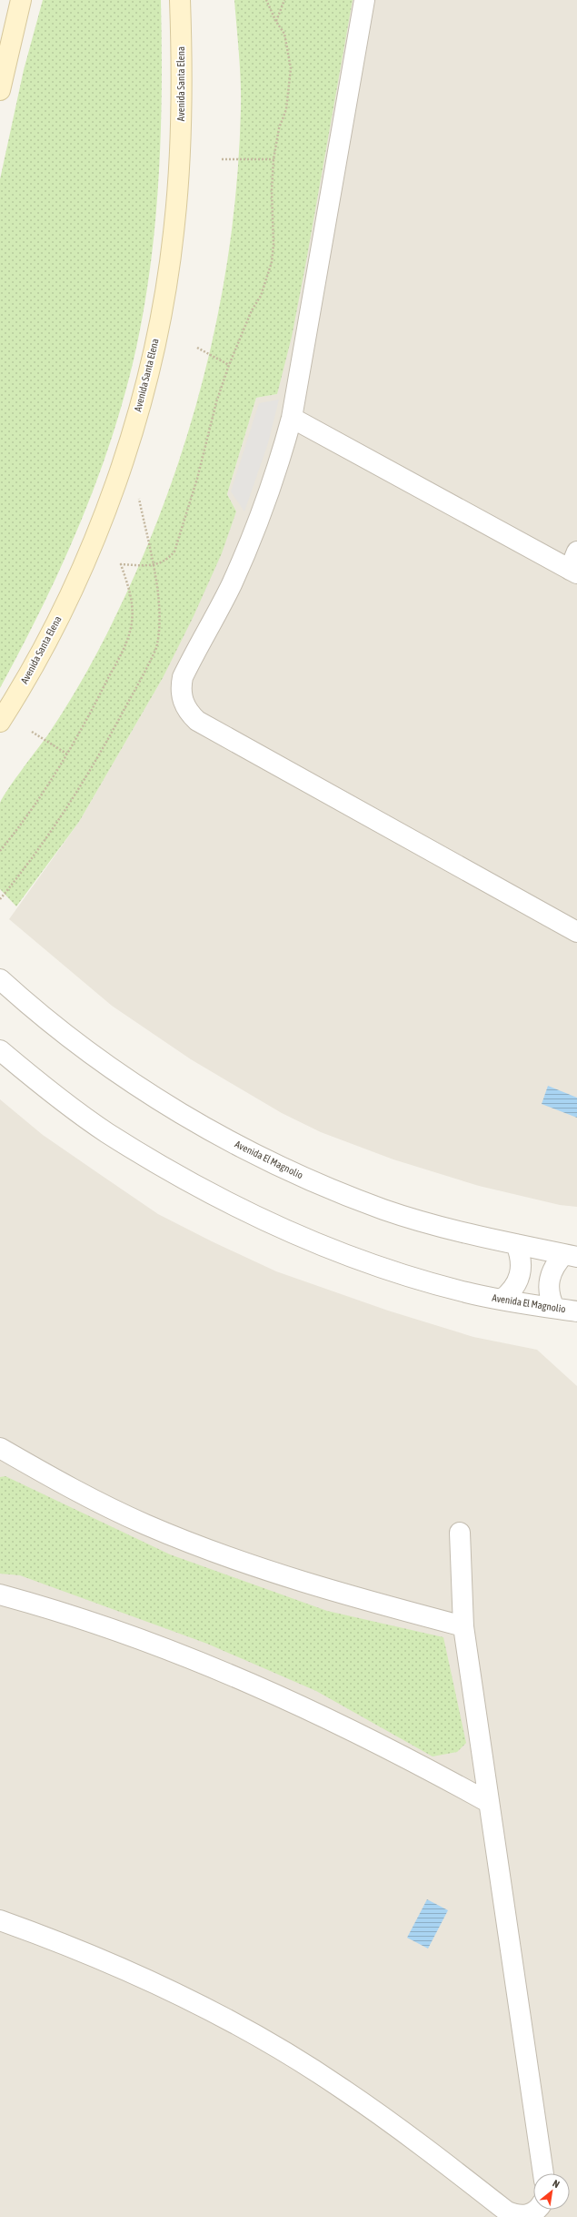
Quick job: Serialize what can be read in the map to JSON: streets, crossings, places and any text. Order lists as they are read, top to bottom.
{
  "streets": {
    "street": ["Avenida Santa Elena", "Avenida El Magnolio"]
  },
  "north": "top right"
}
